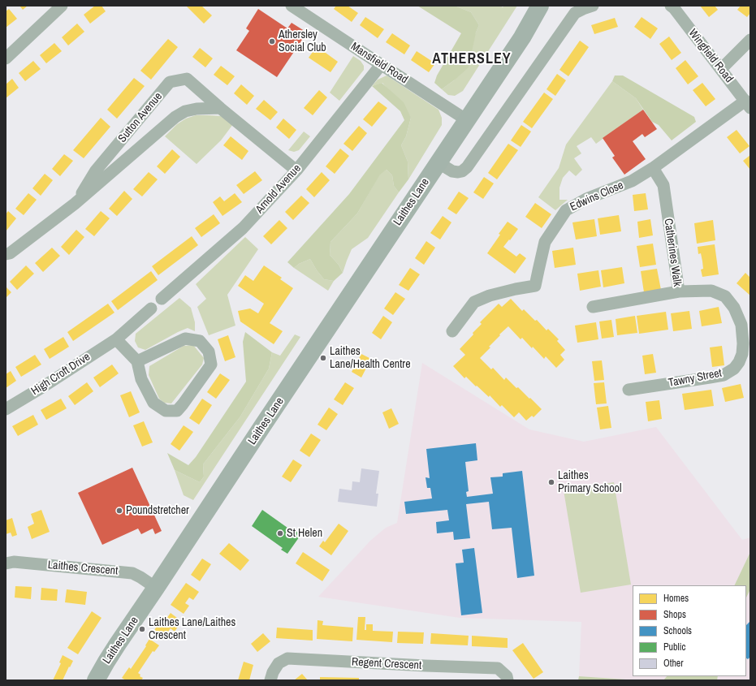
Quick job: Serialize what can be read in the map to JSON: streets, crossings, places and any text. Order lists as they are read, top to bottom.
{
  "streets": {
    "main road": ["Laithes Lane"],
    "street": [
      "Wingfield Road",
      "Mansfield Road",
      "Sutton Avenue",
      "Arnold Avenue",
      "Edwins Close",
      "Catherines Walk",
      "High Croft Drive",
      "Tawny Street",
      "Laithes Crescent",
      "Regent Crescent"
    ]
  },
  "crossings": [
    ["Wingfield Road", "Edwins Close"],
    ["Mansfield Road", "Arnold Avenue"],
    ["Mansfield Road", "Laithes Lane"],
    ["Sutton Avenue", "Arnold Avenue"],
    ["Edwins Close", "Catherines Walk"],
    ["Laithes Lane", "Laithes Crescent"],
    ["Catherines Walk", "Tawny Street"]
  ],
  "districts": ["ATHERSLEY"],
  "places": [
    "Athersley Social Club",
    "Laithes Lane/Health Centre",
    "Laithes Primary School",
    "Poundstretcher",
    "St Helen",
    "Laithes Lane/Laithes Crescent"
  ],
  "legend": [
    "Homes",
    "Shops",
    "Schools",
    "Public",
    "Other"
  ]
}
